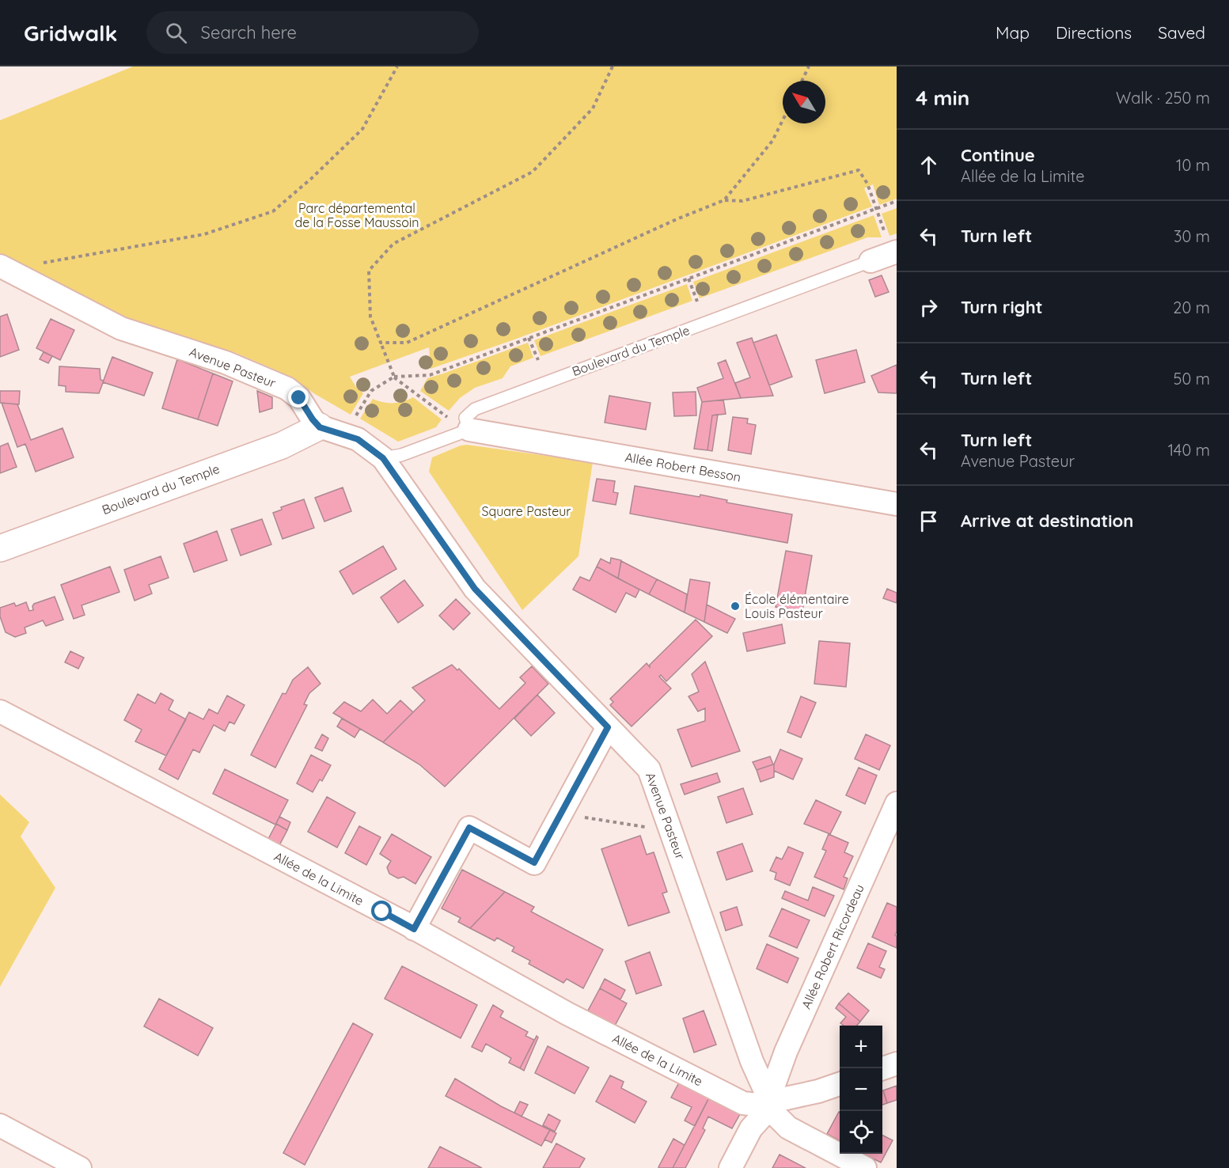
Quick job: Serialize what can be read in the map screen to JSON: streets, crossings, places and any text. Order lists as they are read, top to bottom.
{
  "streets": {
    "street": [
      "Boulevard du Temple",
      "Avenue Pasteur",
      "Allée Robert Besson",
      "Allée de la Limite",
      "Allée Robert Ricordeau"
    ]
  },
  "crossings": [
    ["Boulevard du Temple", "Avenue Pasteur"],
    ["Boulevard du Temple", "Allée Robert Besson"],
    ["Avenue Pasteur", "Allée de la Limite"],
    ["Avenue Pasteur", "Allée Robert Ricordeau"],
    ["Allée de la Limite", "Allée Robert Ricordeau"]
  ],
  "parks": ["Parc départemental de la Fosse Maussoin", "Square Pasteur"],
  "places": ["École élémentaire Louis Pasteur"],
  "north": "top left",
  "page": {
    "header": "Gridwalk",
    "search": "Search here",
    "nav": ["Map", "Directions", "Saved"],
    "heading": ["4 min", "Walk · 250 m"],
    "list": [
      ["Continue", "Allée de la Limite", "10 m"],
      ["Turn left", "30 m"],
      ["Turn right", "20 m"],
      ["Turn left", "50 m"],
      ["Turn left", "Avenue Pasteur", "140 m"],
      "Arrive at destination"
    ],
    "map_buttons": ["+", "−"]
  }
}
